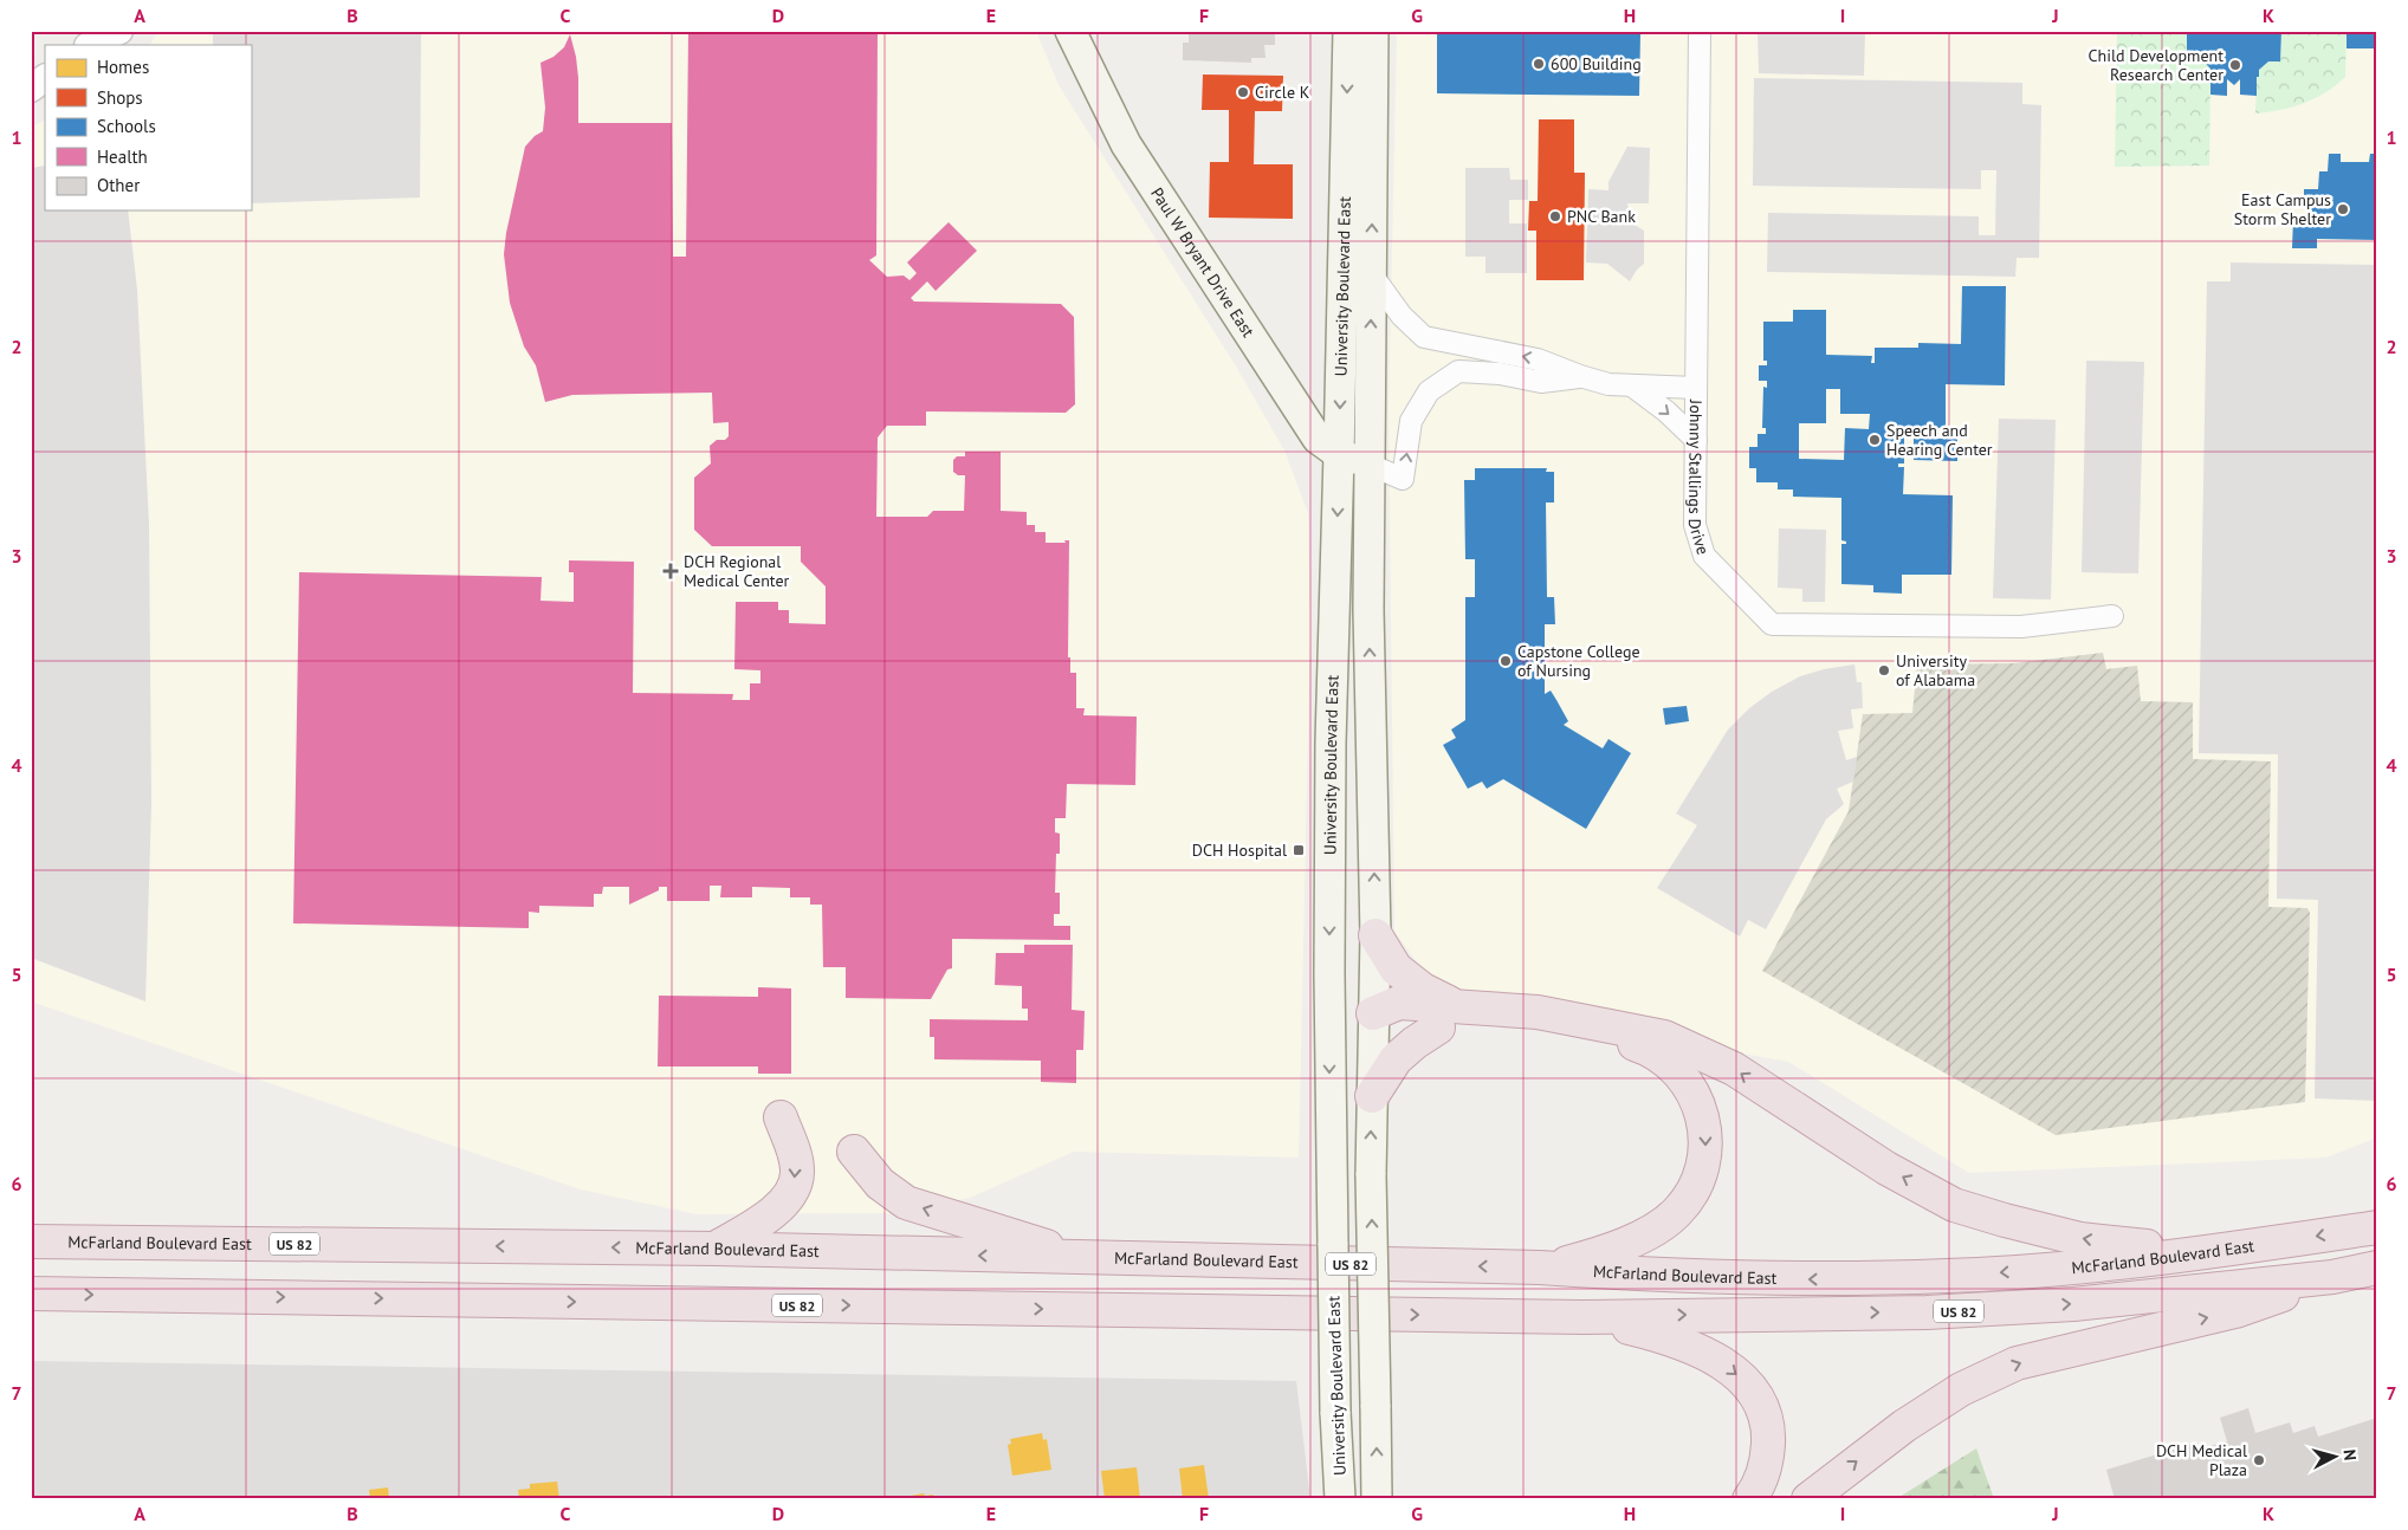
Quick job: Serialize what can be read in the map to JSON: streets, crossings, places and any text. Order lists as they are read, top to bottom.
{
  "streets": {
    "highway": ["McFarland Boulevard East", "US 82"],
    "main road": ["Paul W Bryant Drive East", "University Boulevard East"],
    "street": ["Johnny Stallings Drive"]
  },
  "crossings": [
    ["Paul W Bryant Drive East", "University Boulevard East"]
  ],
  "places": {
    "other": [
      "600 Building",
      "Child Development Research Center",
      "Circle K",
      "East Campus Storm Shelter",
      "PNC Bank",
      "Speech and Hearing Center",
      "Capstone College of Nursing",
      "University of Alabama",
      "DCH Medical Plaza"
    ],
    "health": ["DCH Regional Medical Center"],
    "transit": ["DCH Hospital"]
  },
  "legend": [
    "Homes",
    "Shops",
    "Schools",
    "Health",
    "Other"
  ],
  "north": "right",
  "grid": {
    "columns": [
      "A",
      "B",
      "C",
      "D",
      "E",
      "F",
      "G",
      "H",
      "I",
      "J",
      "K"
    ],
    "rows": [
      "1",
      "2",
      "3",
      "4",
      "5",
      "6",
      "7"
    ]
  }
}
